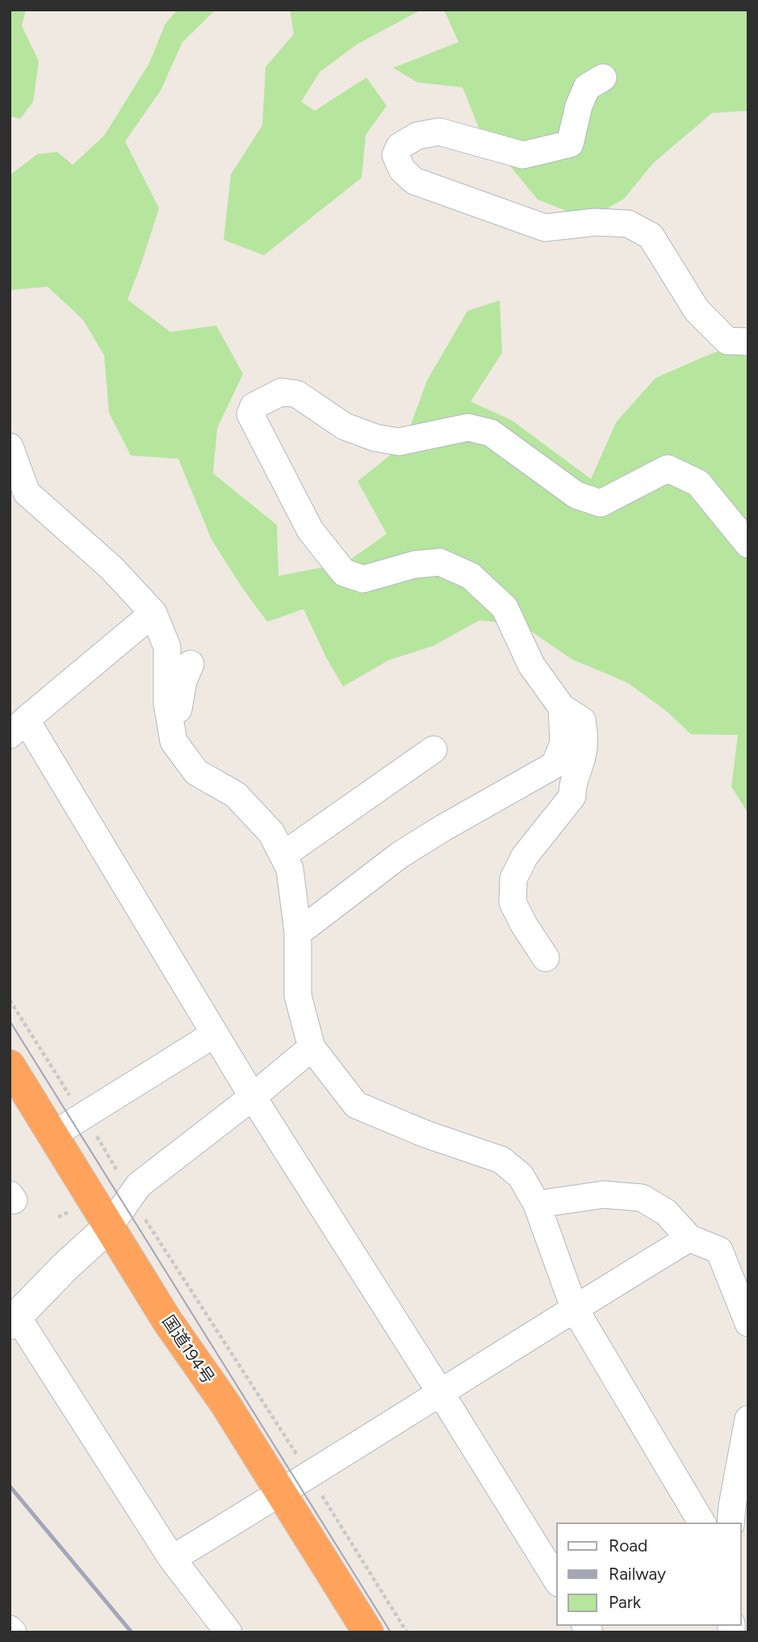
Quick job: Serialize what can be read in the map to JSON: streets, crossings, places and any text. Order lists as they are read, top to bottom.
{
  "streets": {
    "highway": ["国道194号"]
  },
  "legend": ["Road", "Railway", "Park"]
}
